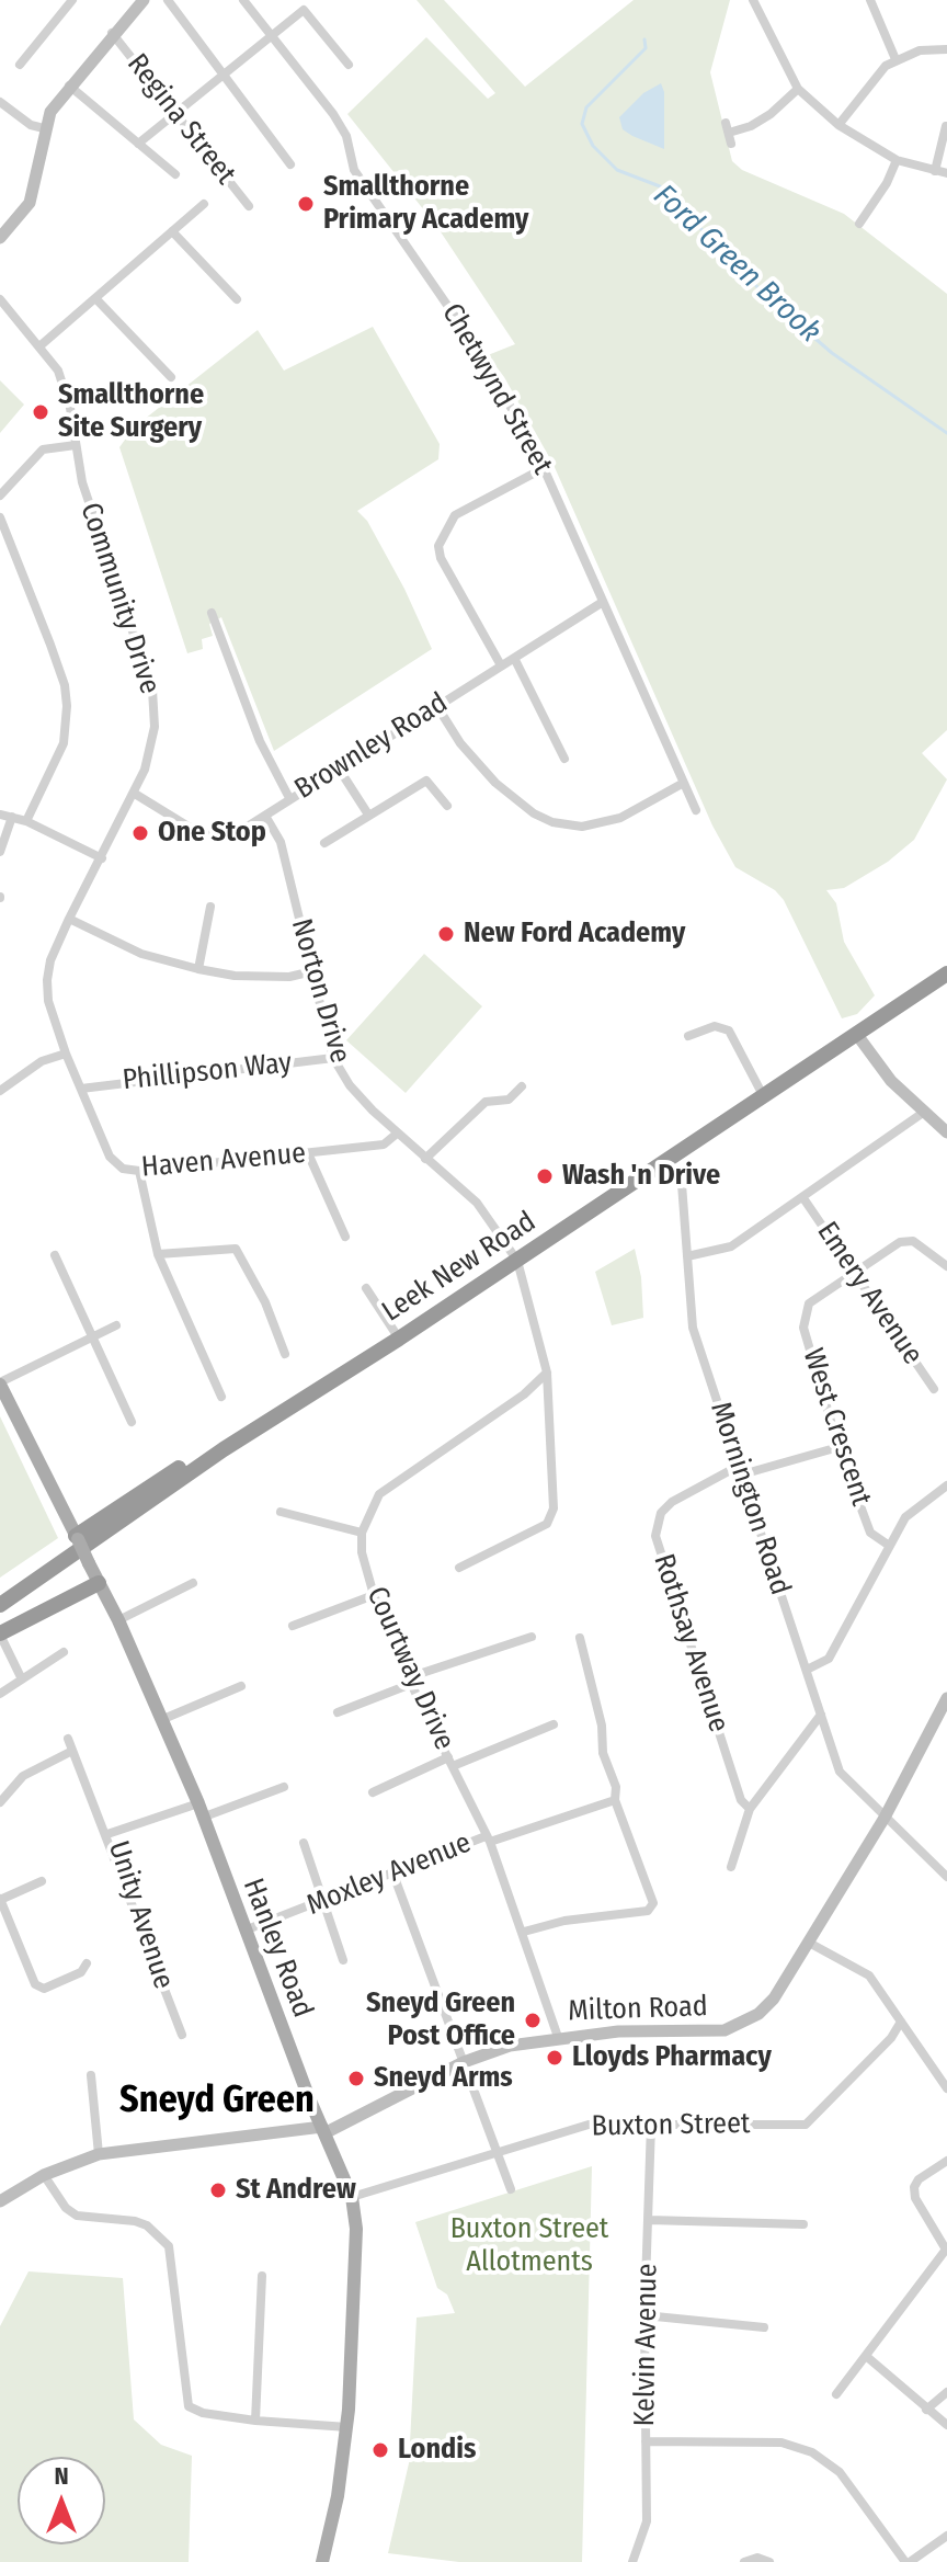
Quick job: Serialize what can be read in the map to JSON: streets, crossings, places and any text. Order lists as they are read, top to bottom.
{
  "streets": {
    "highway": ["Leek New Road"],
    "main road": ["Hanley Road"],
    "street": [
      "Regina Street",
      "Chetwynd Street",
      "Community Drive",
      "Brownley Road",
      "Norton Drive",
      "Phillipson Way",
      "Haven Avenue",
      "Emery Avenue",
      "West Crescent",
      "Mornington Road",
      "Rothsay Avenue",
      "Courtway Drive",
      "Moxley Avenue",
      "Unity Avenue",
      "Milton Road",
      "Buxton Street",
      "Kelvin Avenue"
    ]
  },
  "crossings": [
    ["Chetwynd Street", "Brownley Road"],
    ["Community Drive", "Brownley Road"],
    ["Community Drive", "Haven Avenue"],
    ["Brownley Road", "Norton Drive"],
    ["Norton Drive", "Phillipson Way"],
    ["Norton Drive", "Haven Avenue"],
    ["Norton Drive", "Leek New Road"],
    ["Phillipson Way", "Haven Avenue"],
    ["Leek New Road", "Mornington Road"],
    ["Emery Avenue", "West Crescent"],
    ["West Crescent", "Rothsay Avenue"],
    ["Mornington Road", "Rothsay Avenue"],
    ["Mornington Road", "Milton Road"],
    ["Courtway Drive", "Moxley Avenue"],
    ["Courtway Drive", "Milton Road"],
    ["Moxley Avenue", "Hanley Road"],
    ["Unity Avenue", "Hanley Road"],
    ["Hanley Road", "Milton Road"],
    ["Hanley Road", "Buxton Street"],
    ["Buxton Street", "Kelvin Avenue"]
  ],
  "districts": ["Sneyd Green"],
  "water": ["Ford Green Brook"],
  "parks": ["Buxton Street Allotments"],
  "places": [
    "Smallthorne Primary Academy",
    "Smallthorne Site Surgery",
    "One Stop",
    "New Ford Academy",
    "Wash 'n Drive",
    "Sneyd Green Post Office",
    "Lloyds Pharmacy",
    "Sneyd Arms",
    "St Andrew",
    "Londis"
  ],
  "north": "top"
}
